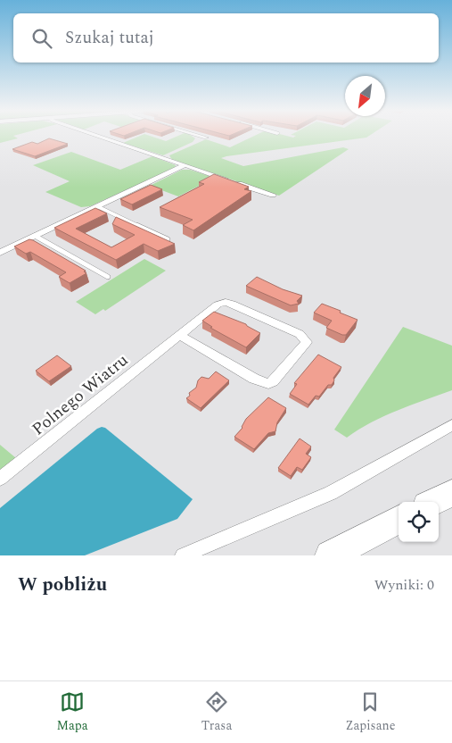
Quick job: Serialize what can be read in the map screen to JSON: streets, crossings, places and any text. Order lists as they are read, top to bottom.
{
  "streets": {
    "street": ["Polnego Wiatru"]
  },
  "north": "bottom left",
  "page": {
    "search": "Szukaj tutaj",
    "heading": ["W pobliżu", "Wyniki: 0"],
    "nav": ["Mapa", "Trasa", "Zapisane"]
  }
}
